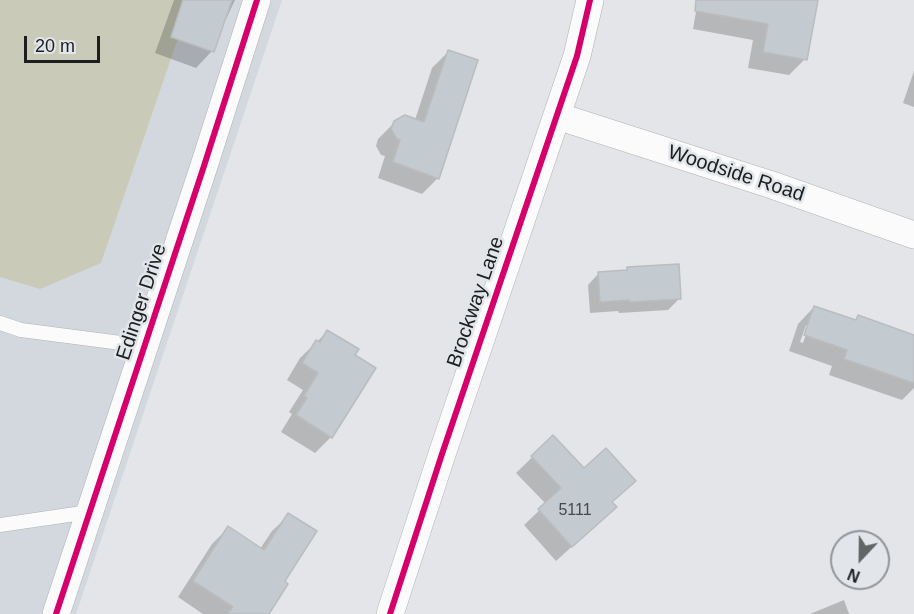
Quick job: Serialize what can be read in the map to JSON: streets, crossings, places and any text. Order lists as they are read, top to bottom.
{
  "streets": {
    "street": ["Woodside Road", "Edinger Drive", "Brockway Lane"]
  },
  "crossings": [
    ["Woodside Road", "Brockway Lane"]
  ],
  "house_numbers": ["5111"],
  "scale_bar": "20 m",
  "north": "bottom"
}
